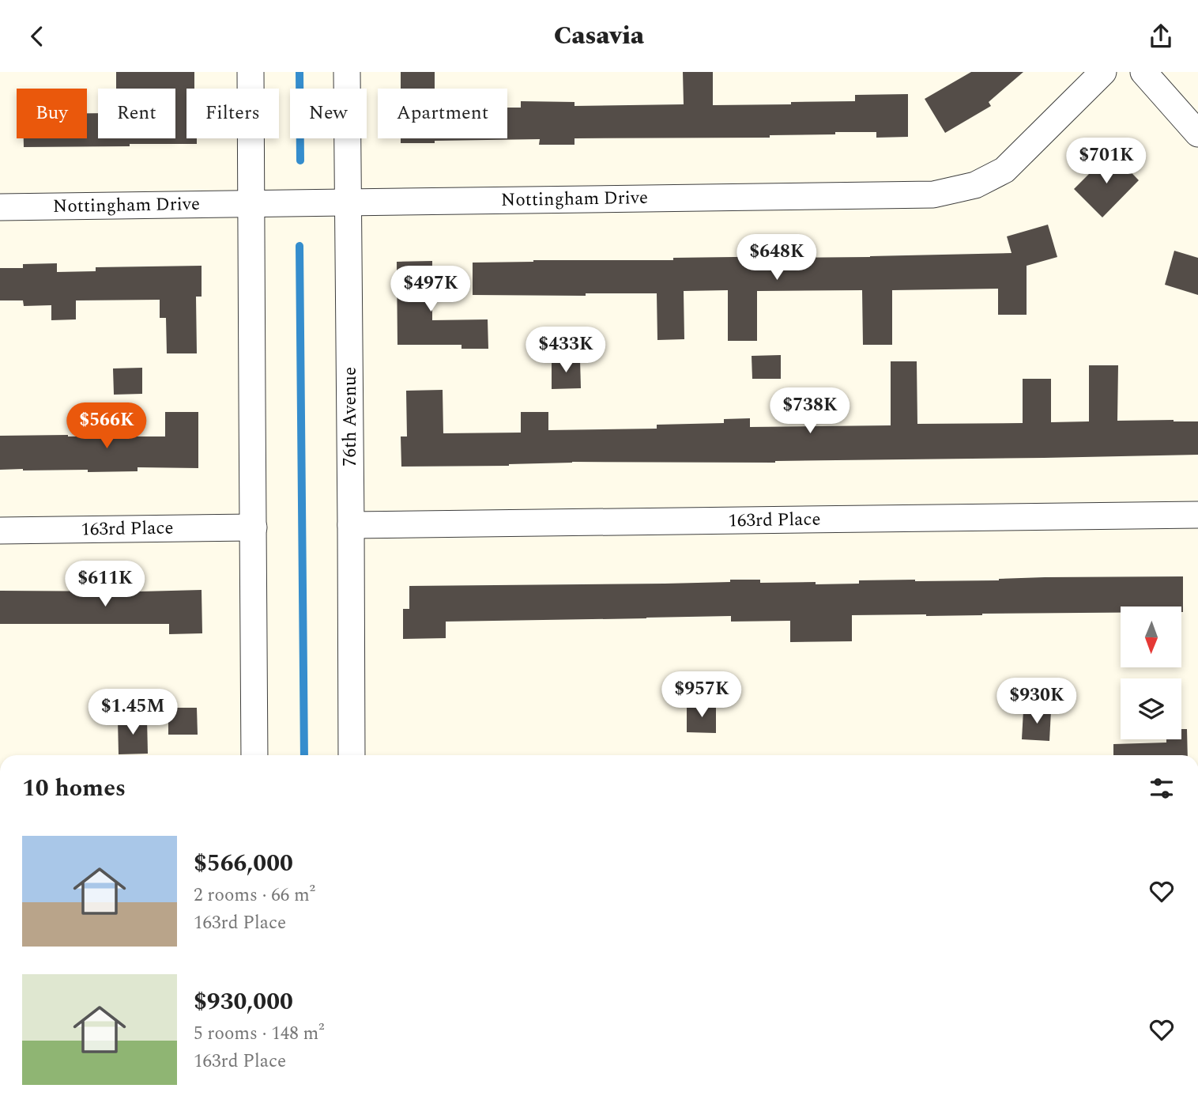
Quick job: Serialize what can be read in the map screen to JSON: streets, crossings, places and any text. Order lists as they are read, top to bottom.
{
  "streets": {
    "street": ["Nottingham Drive", "76th Avenue", "163rd Place"]
  },
  "crossings": [
    ["Nottingham Drive", "76th Avenue"],
    ["76th Avenue", "163rd Place"]
  ],
  "north": "bottom",
  "page": {
    "header": "Casavia",
    "chip": [
      "Buy",
      "Rent",
      "Filters",
      "New",
      "Apartment"
    ],
    "price": [
      "$701K",
      "$648K",
      "$497K",
      "$433K",
      "$738K",
      "$566K",
      "$611K",
      "$957K",
      "$930K",
      "$1.45M"
    ],
    "heading": "10 homes",
    "list": [
      {
        "name": "$566,000",
        "note": "2 rooms · 66 m² · 163rd Place"
      },
      {
        "name": "$930,000",
        "note": "5 rooms · 148 m² · 163rd Place"
      }
    ]
  }
}
